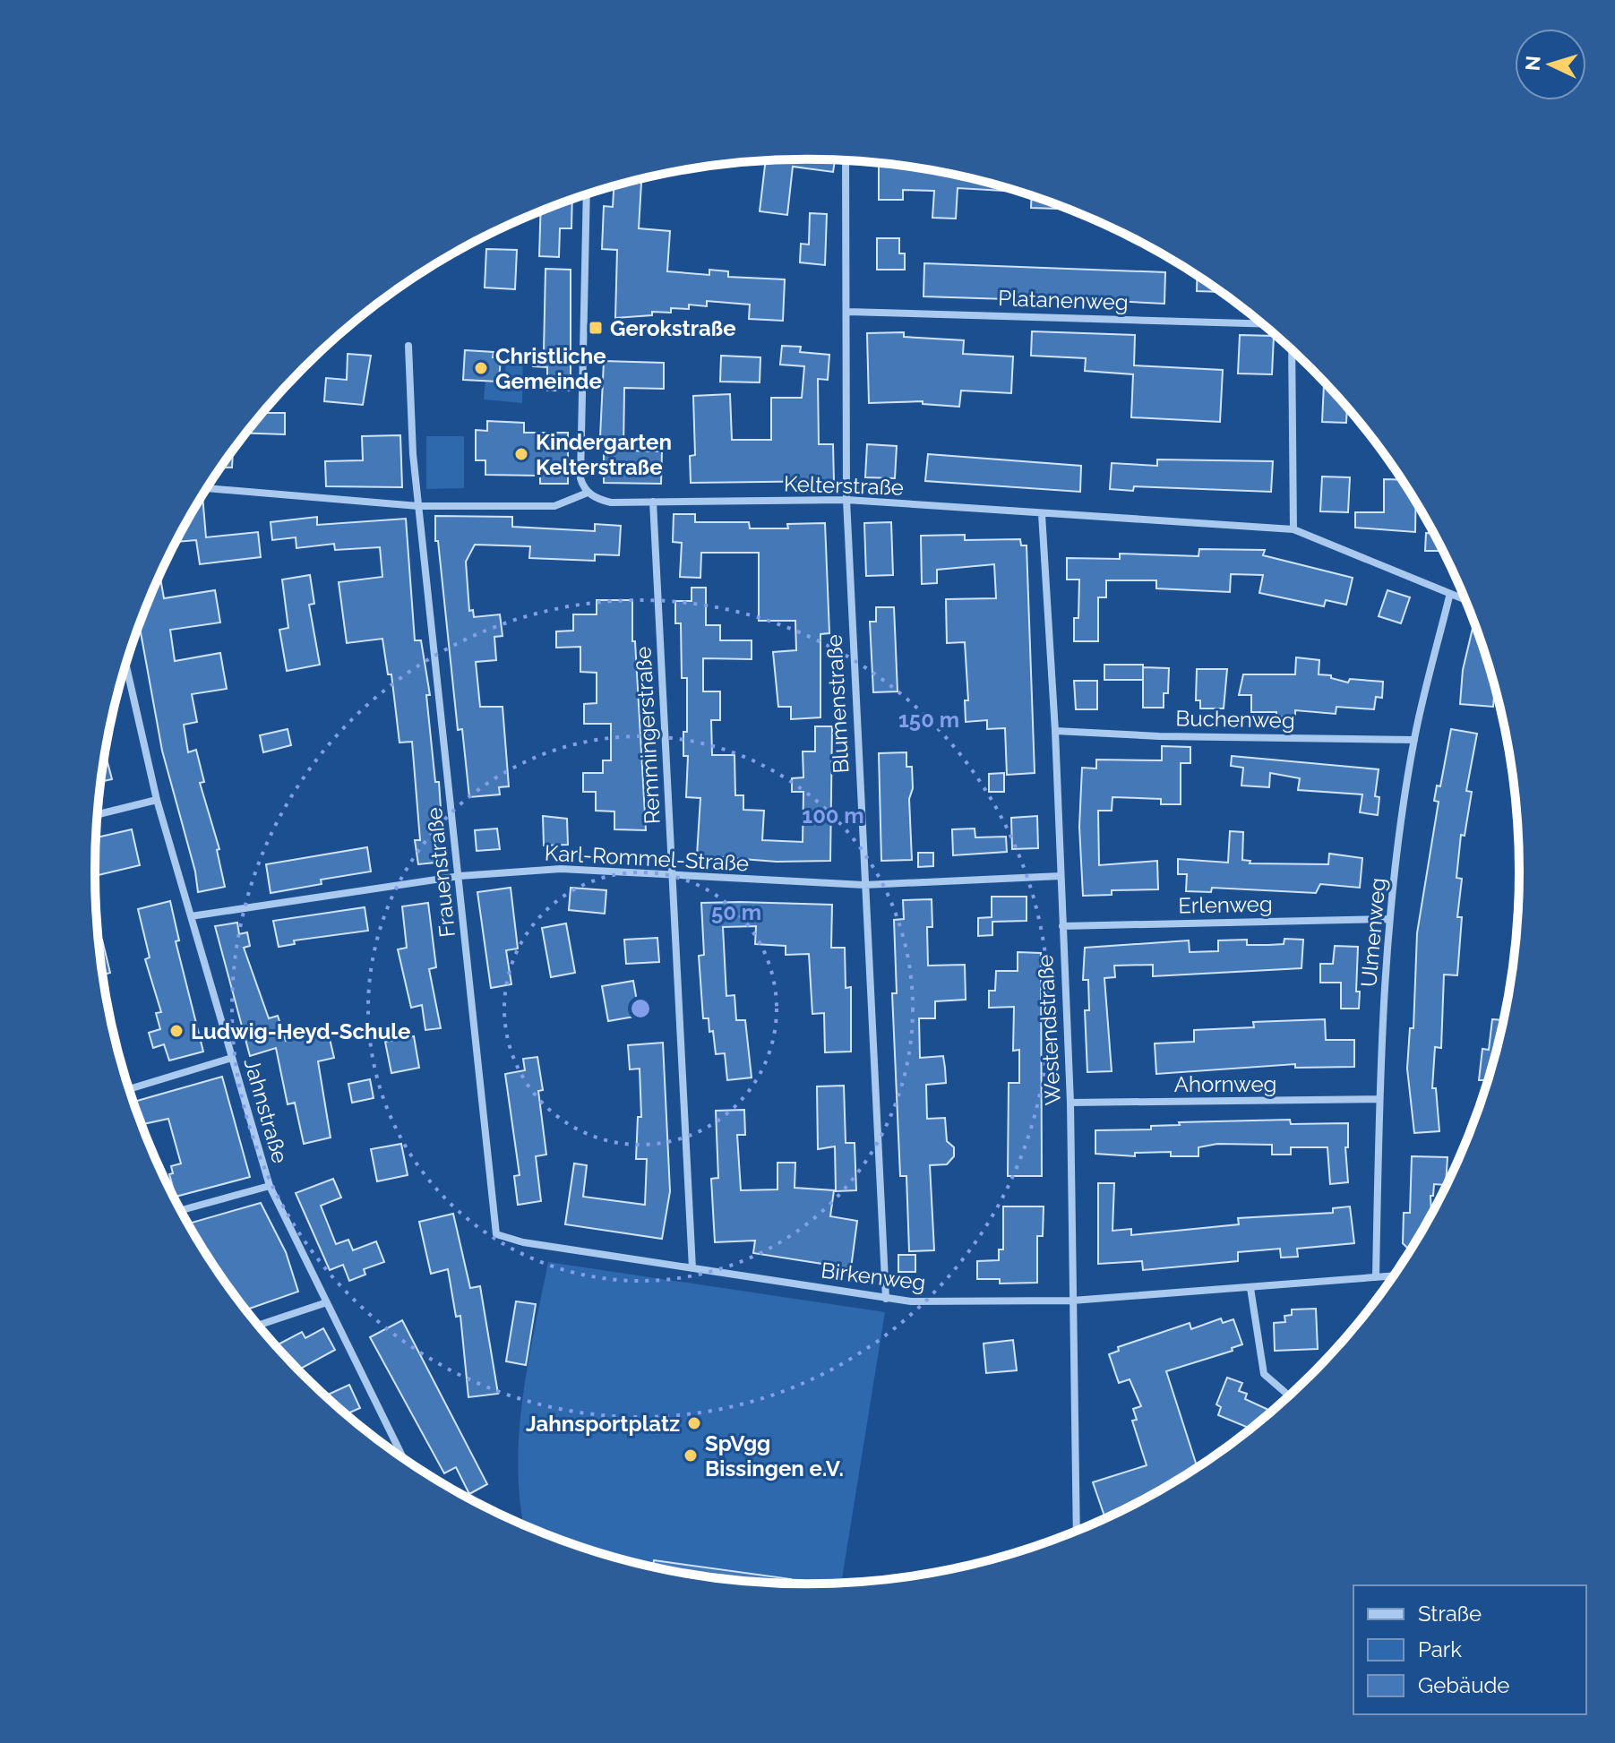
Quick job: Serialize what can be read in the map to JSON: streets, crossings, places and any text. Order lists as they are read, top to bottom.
{
  "streets": {
    "street": [
      "Platanenweg",
      "Kelterstraße",
      "Blumenstraße",
      "Buchenweg",
      "Remmingerstraße",
      "Karl-Rommel-Straße",
      "Frauenstraße",
      "Erlenweg",
      "Ulmenweg",
      "Westendstraße",
      "Ahornweg",
      "Jahnstraße",
      "Birkenweg"
    ]
  },
  "crossings": [
    ["Platanenweg", "Blumenstraße"],
    ["Kelterstraße", "Blumenstraße"],
    ["Kelterstraße", "Remmingerstraße"],
    ["Kelterstraße", "Ulmenweg"],
    ["Kelterstraße", "Westendstraße"],
    ["Blumenstraße", "Karl-Rommel-Straße"],
    ["Blumenstraße", "Birkenweg"],
    ["Buchenweg", "Ulmenweg"],
    ["Buchenweg", "Westendstraße"],
    ["Remmingerstraße", "Karl-Rommel-Straße"],
    ["Remmingerstraße", "Birkenweg"],
    ["Karl-Rommel-Straße", "Frauenstraße"],
    ["Karl-Rommel-Straße", "Westendstraße"],
    ["Karl-Rommel-Straße", "Jahnstraße"],
    ["Frauenstraße", "Birkenweg"],
    ["Erlenweg", "Ulmenweg"],
    ["Erlenweg", "Westendstraße"],
    ["Ulmenweg", "Ahornweg"],
    ["Ulmenweg", "Birkenweg"],
    ["Westendstraße", "Ahornweg"],
    ["Westendstraße", "Birkenweg"]
  ],
  "places": {
    "transit": ["Gerokstraße"],
    "other": [
      "Christliche Gemeinde",
      "Kindergarten Kelterstraße",
      "Ludwig-Heyd-Schule",
      "Jahnsportplatz",
      "SpVgg Bissingen e.V."
    ]
  },
  "legend": ["Straße", "Park", "Gebäude"],
  "north": "left",
  "rings": ["150 m", "100 m", "50 m"]
}
